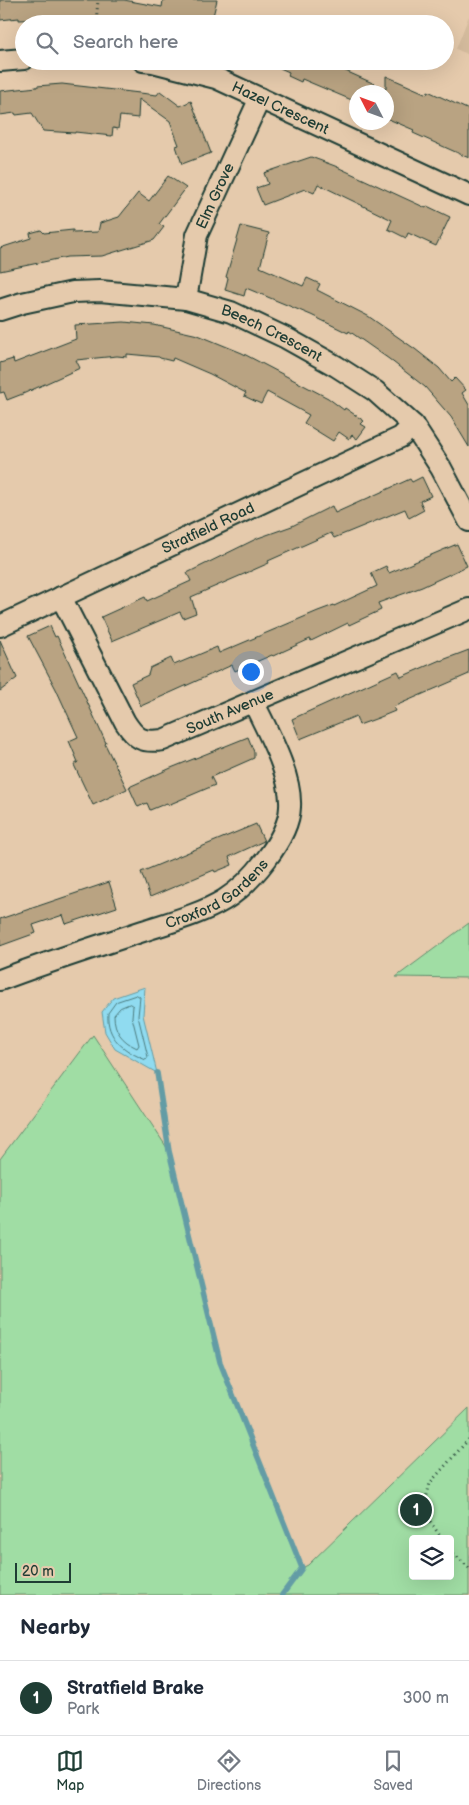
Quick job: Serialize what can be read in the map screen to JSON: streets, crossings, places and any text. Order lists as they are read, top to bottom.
{
  "streets": {
    "street": [
      "Hazel Crescent",
      "Elm Grove",
      "Beech Crescent",
      "Stratfield Road",
      "South Avenue",
      "Croxford Gardens"
    ]
  },
  "crossings": [
    ["Hazel Crescent", "Elm Grove"],
    ["Elm Grove", "Beech Crescent"],
    ["Beech Crescent", "Stratfield Road"],
    ["Stratfield Road", "South Avenue"],
    ["South Avenue", "Croxford Gardens"]
  ],
  "scale_bar": "20 m",
  "north": "top left",
  "page": {
    "search": "Search here",
    "pins": "1",
    "scale": "20 m",
    "heading": "Nearby",
    "list": [
      {
        "mark": "1",
        "name": "Stratfield Brake",
        "note": "Park",
        "value": "300 m"
      }
    ],
    "nav": ["Map", "Directions", "Saved"]
  }
}
